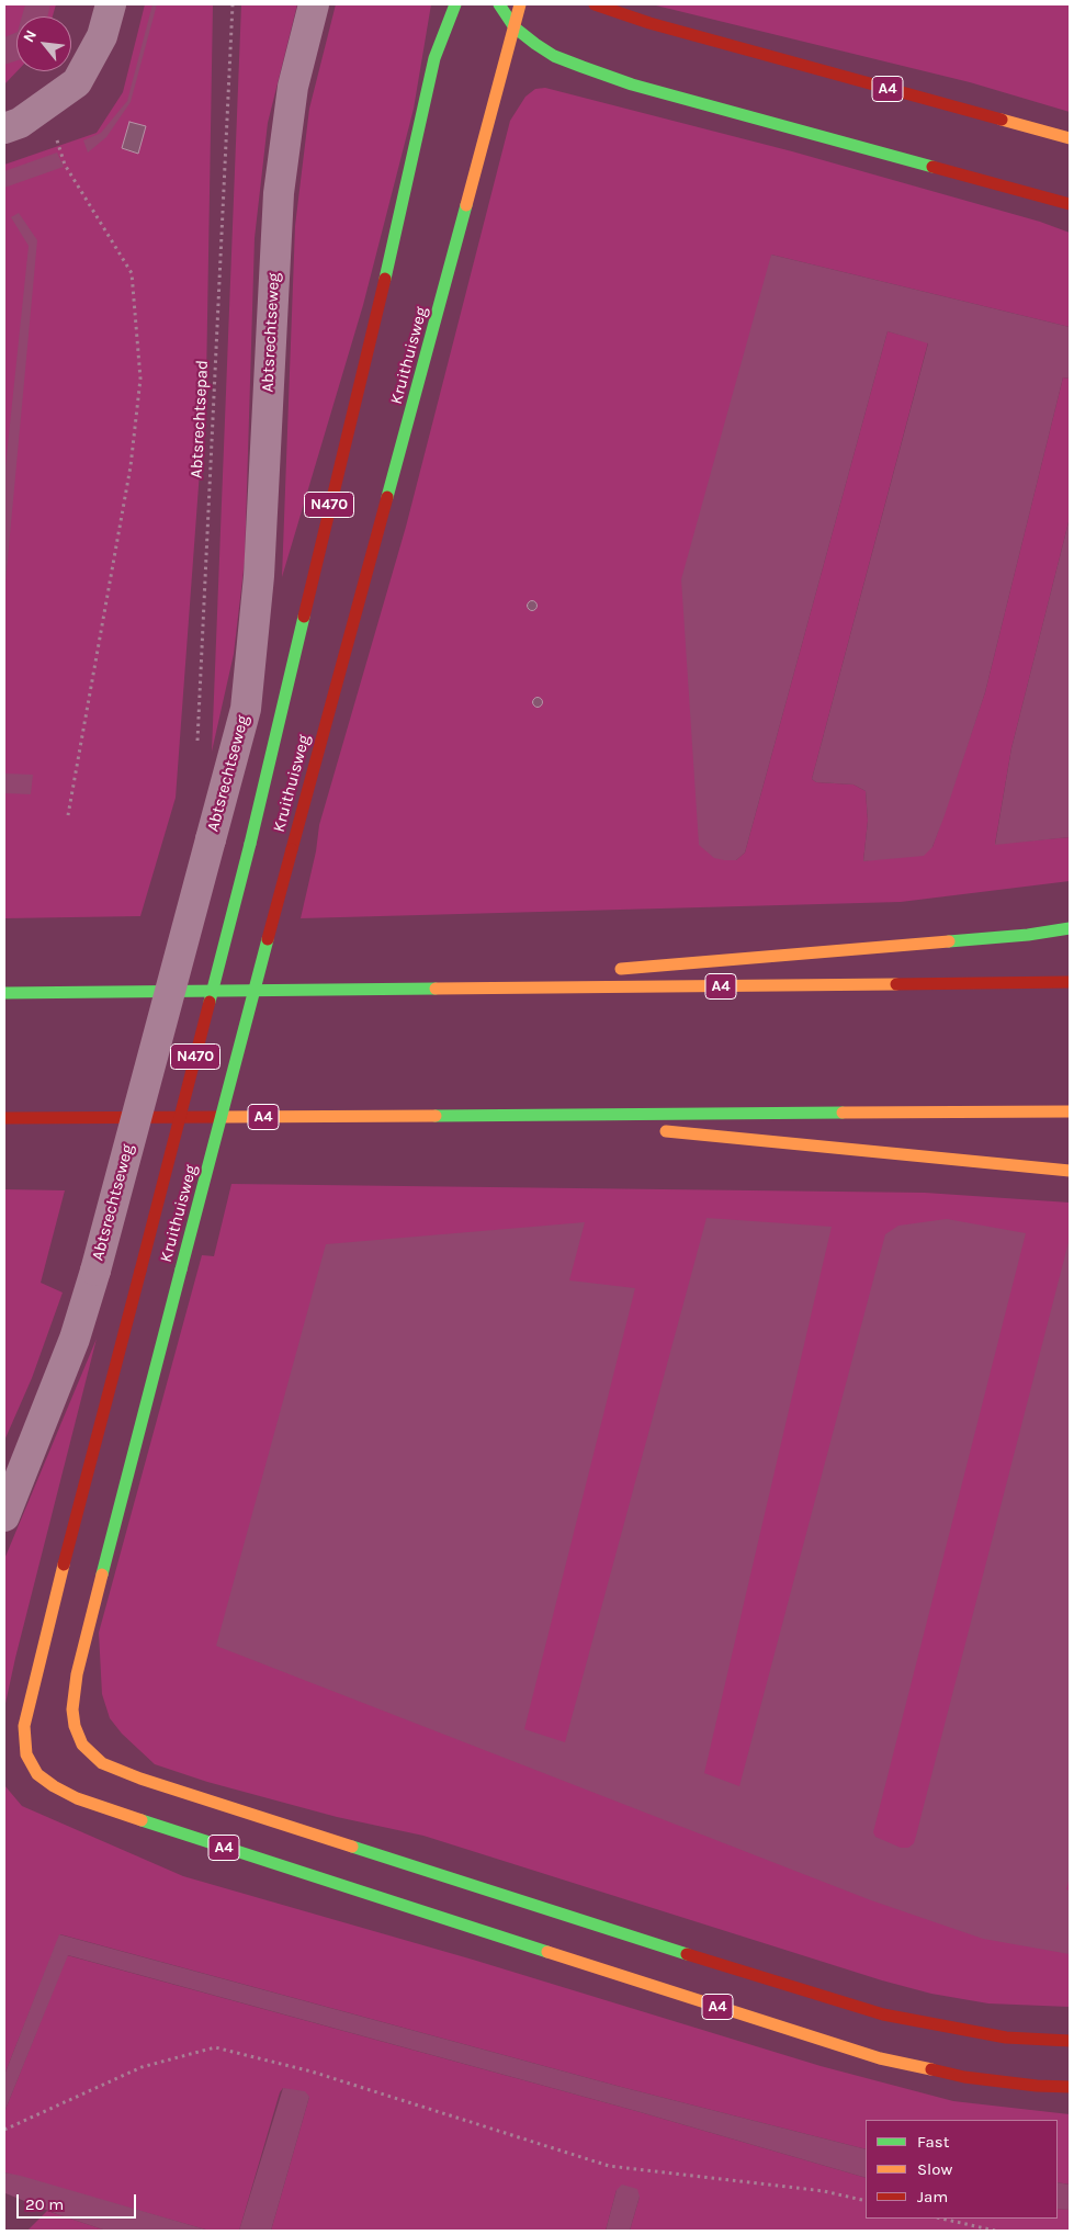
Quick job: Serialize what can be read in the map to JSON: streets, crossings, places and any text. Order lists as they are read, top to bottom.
{
  "streets": {
    "main road": ["A4", "Kruithuisweg", "N470"],
    "street": ["Abtsrechtseweg"],
    "path": ["Abtsrechtsepad"]
  },
  "crossings": [
    ["A4", "Kruithuisweg"]
  ],
  "legend": ["Fast", "Slow", "Jam"],
  "scale_bar": "20 m",
  "north": "top left"
}
